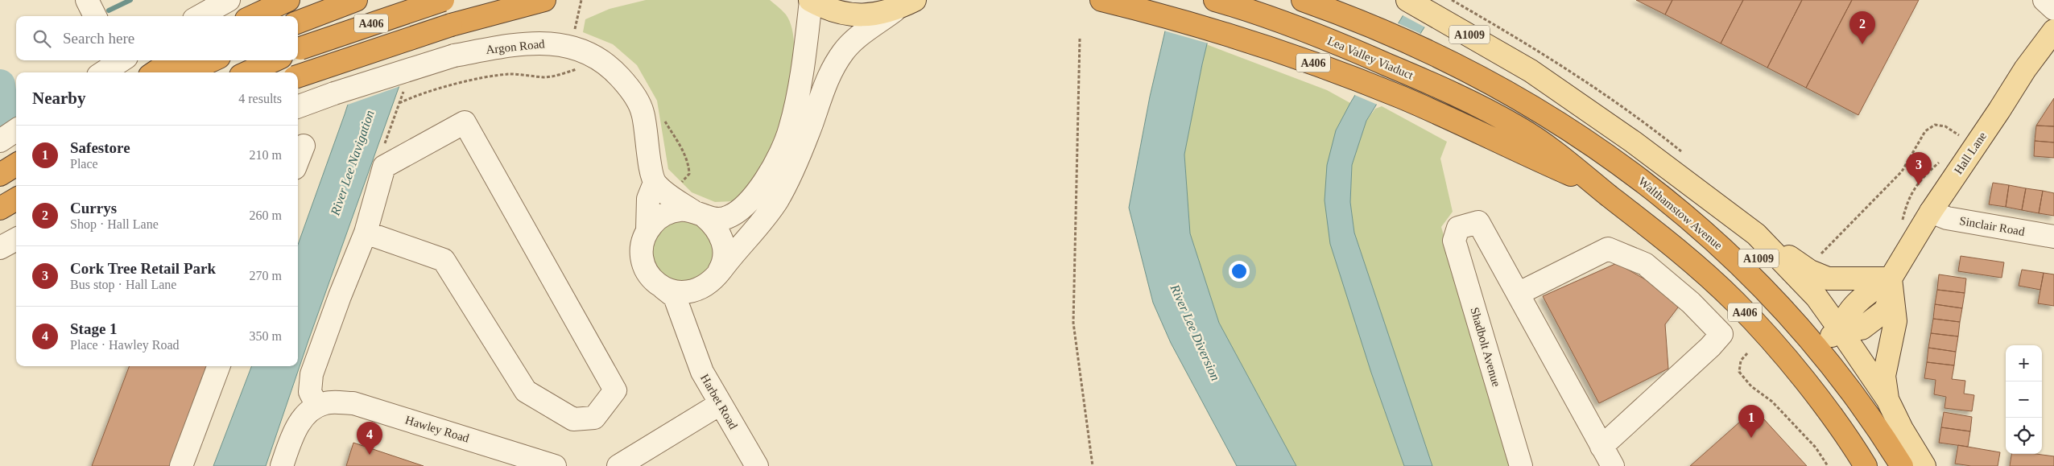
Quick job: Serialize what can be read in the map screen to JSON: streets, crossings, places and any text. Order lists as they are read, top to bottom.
{
  "streets": {
    "highway": ["A406", "Lea Valley Viaduct", "Walthamstow Avenue"],
    "main road": ["A1009", "Hall Lane"],
    "street": [
      "Argon Road",
      "Sinclair Road",
      "Shadbolt Avenue",
      "Harbet Road",
      "Hawley Road"
    ]
  },
  "crossings": [
    ["A406", "Lea Valley Viaduct"],
    ["A1009", "Hall Lane"],
    ["Argon Road", "Harbet Road"],
    ["Hall Lane", "Sinclair Road"]
  ],
  "water": ["River Lee Navigation", "River Lee Diversion"],
  "page": {
    "pins": [
      "2",
      "3",
      "1",
      "4"
    ],
    "search": "Search here",
    "heading": ["Nearby", "4 results"],
    "list": [
      {
        "mark": "1",
        "name": "Safestore",
        "note": "Place",
        "value": "210 m"
      },
      {
        "mark": "2",
        "name": "Currys",
        "note": "Shop · Hall Lane",
        "value": "260 m"
      },
      {
        "mark": "3",
        "name": "Cork Tree Retail Park",
        "note": "Bus stop · Hall Lane",
        "value": "270 m"
      },
      {
        "mark": "4",
        "name": "Stage 1",
        "note": "Place · Hawley Road",
        "value": "350 m"
      }
    ],
    "map_buttons": ["+", "−"]
  }
}
